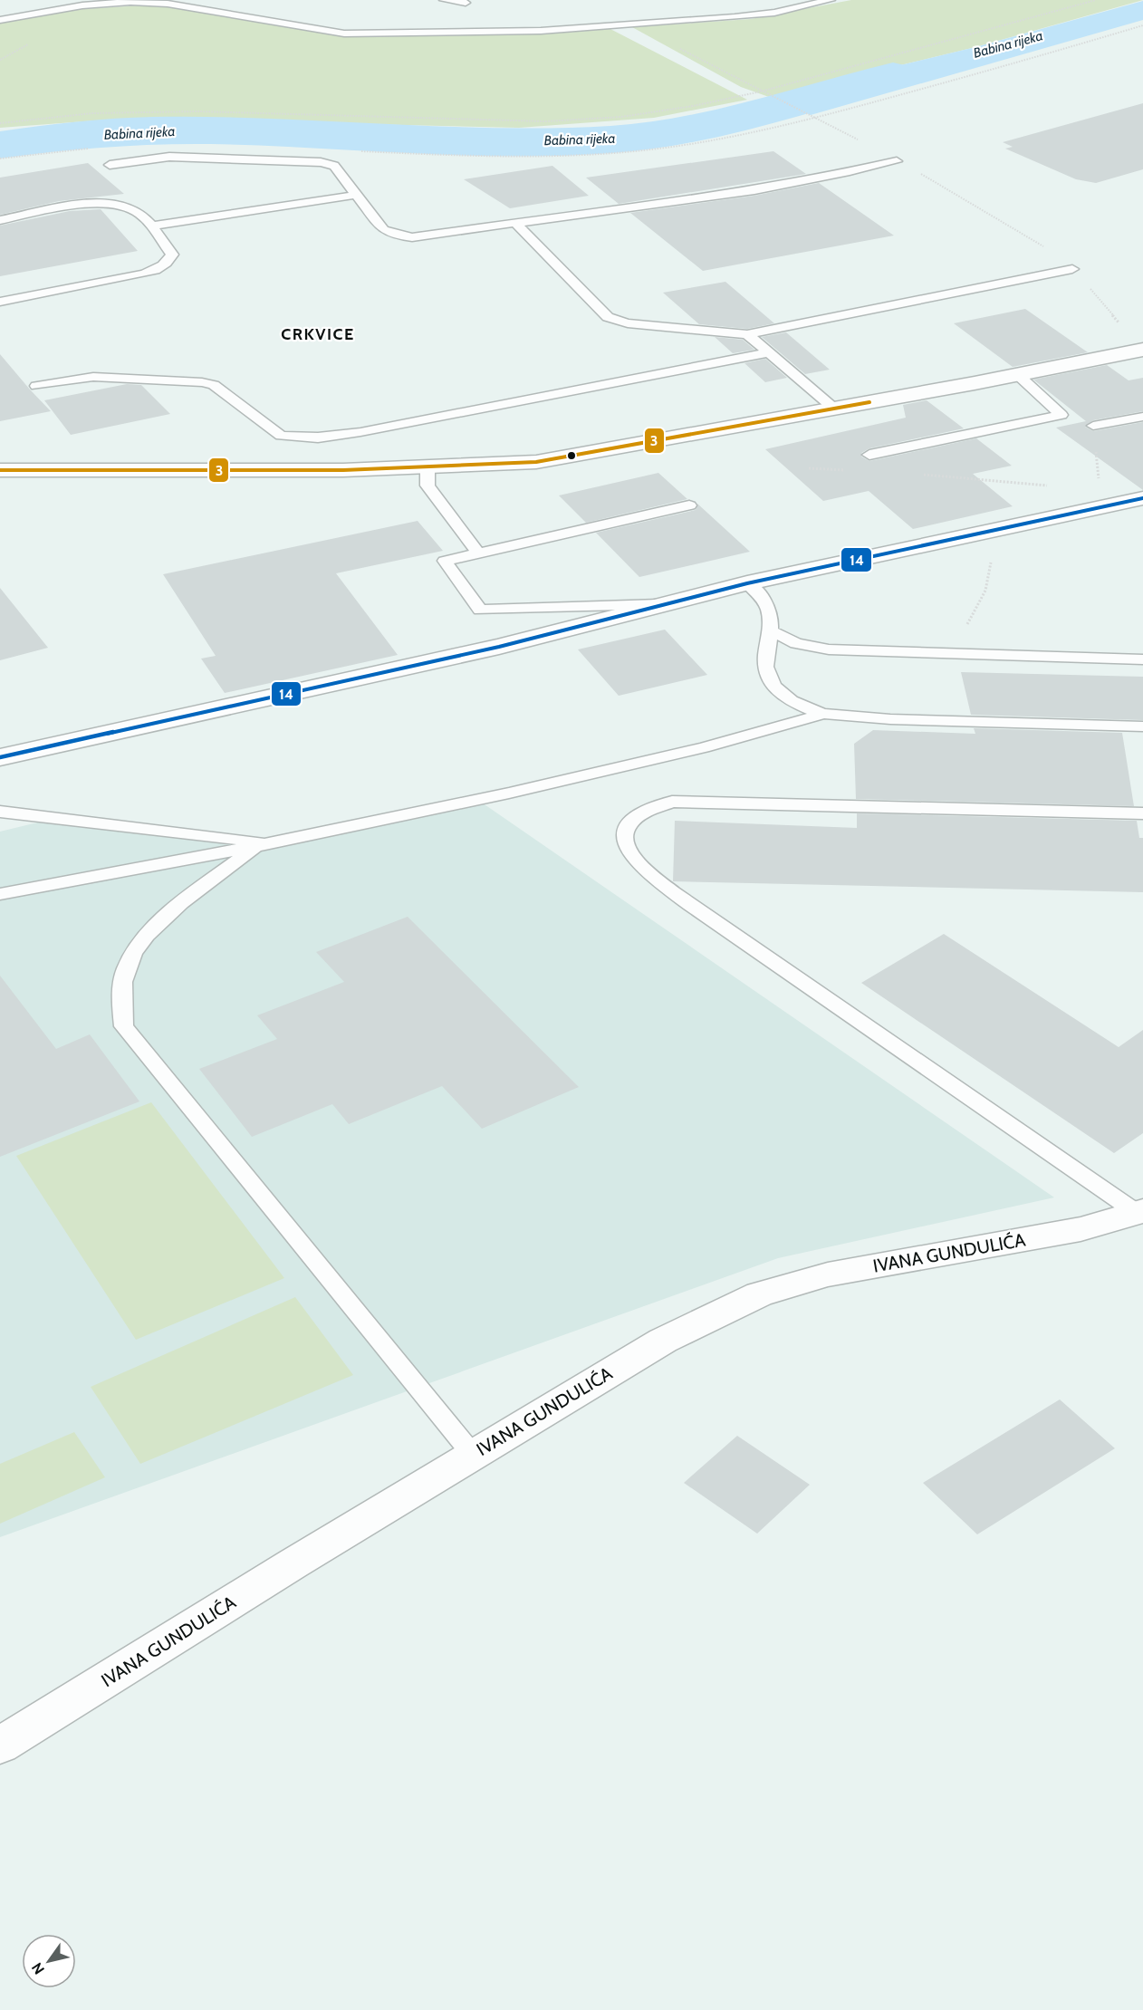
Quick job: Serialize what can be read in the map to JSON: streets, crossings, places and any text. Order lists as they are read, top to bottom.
{
  "streets": {
    "street": ["IVANA GUNDULIĆA"]
  },
  "districts": ["CRKVICE"],
  "water": ["Babina rijeka"],
  "lines": ["transit line 3", "transit line 14"],
  "north": "bottom left"
}
